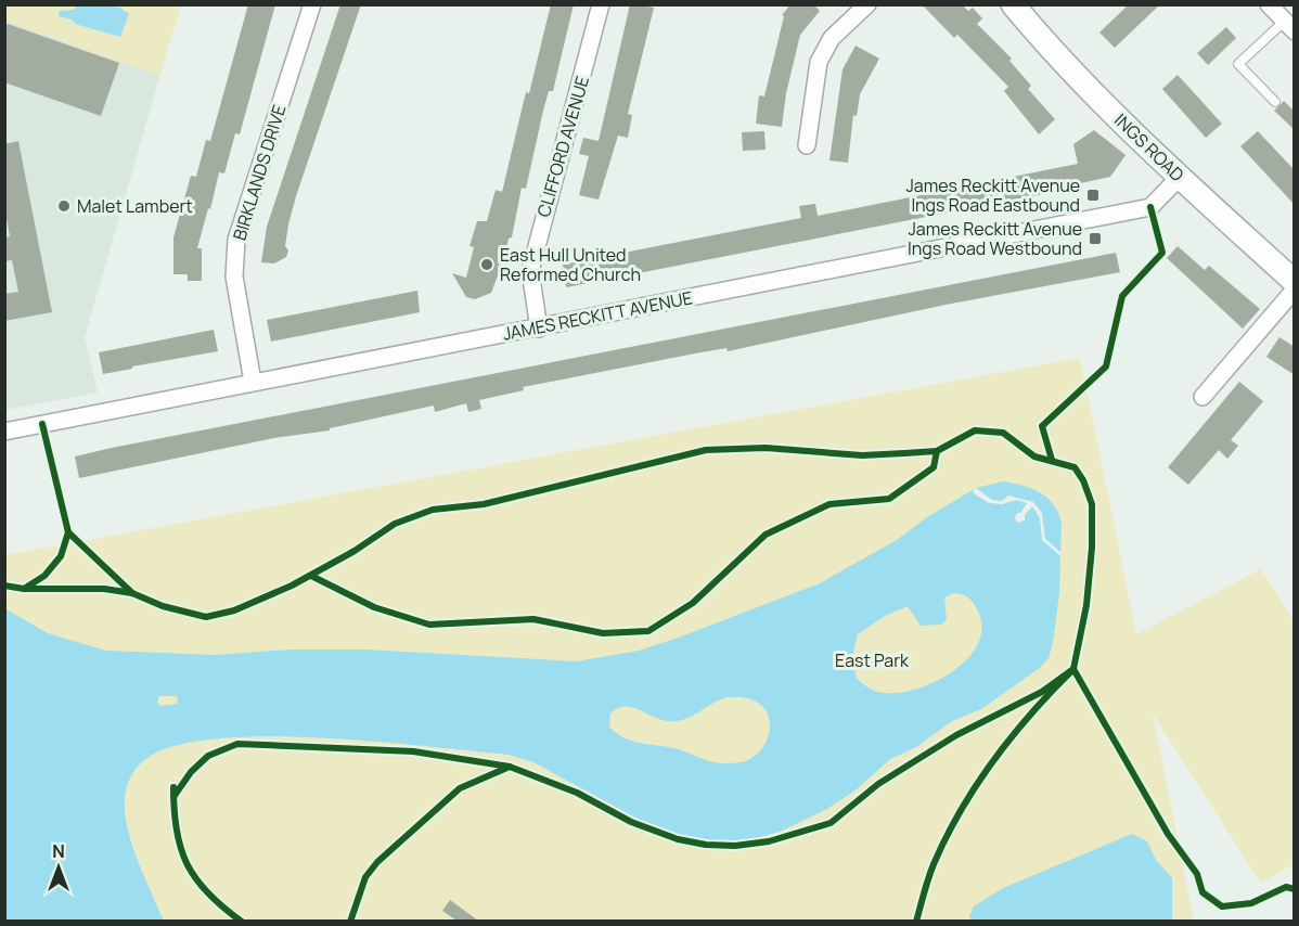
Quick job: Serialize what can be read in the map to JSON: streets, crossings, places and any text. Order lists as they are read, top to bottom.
{
  "streets": {
    "street": [
      "CLIFFORD AVENUE",
      "INGS ROAD",
      "BIRKLANDS DRIVE",
      "JAMES RECKITT AVENUE"
    ]
  },
  "crossings": [
    ["CLIFFORD AVENUE", "JAMES RECKITT AVENUE"],
    ["INGS ROAD", "JAMES RECKITT AVENUE"],
    ["BIRKLANDS DRIVE", "JAMES RECKITT AVENUE"]
  ],
  "parks": ["East Park"],
  "places": {
    "transit": ["James Reckitt Avenue Ings Road Eastbound", "James Reckitt Avenue Ings Road Westbound"],
    "other": ["Malet Lambert", "East Hull United Reformed Church"]
  },
  "north": "top"
}
